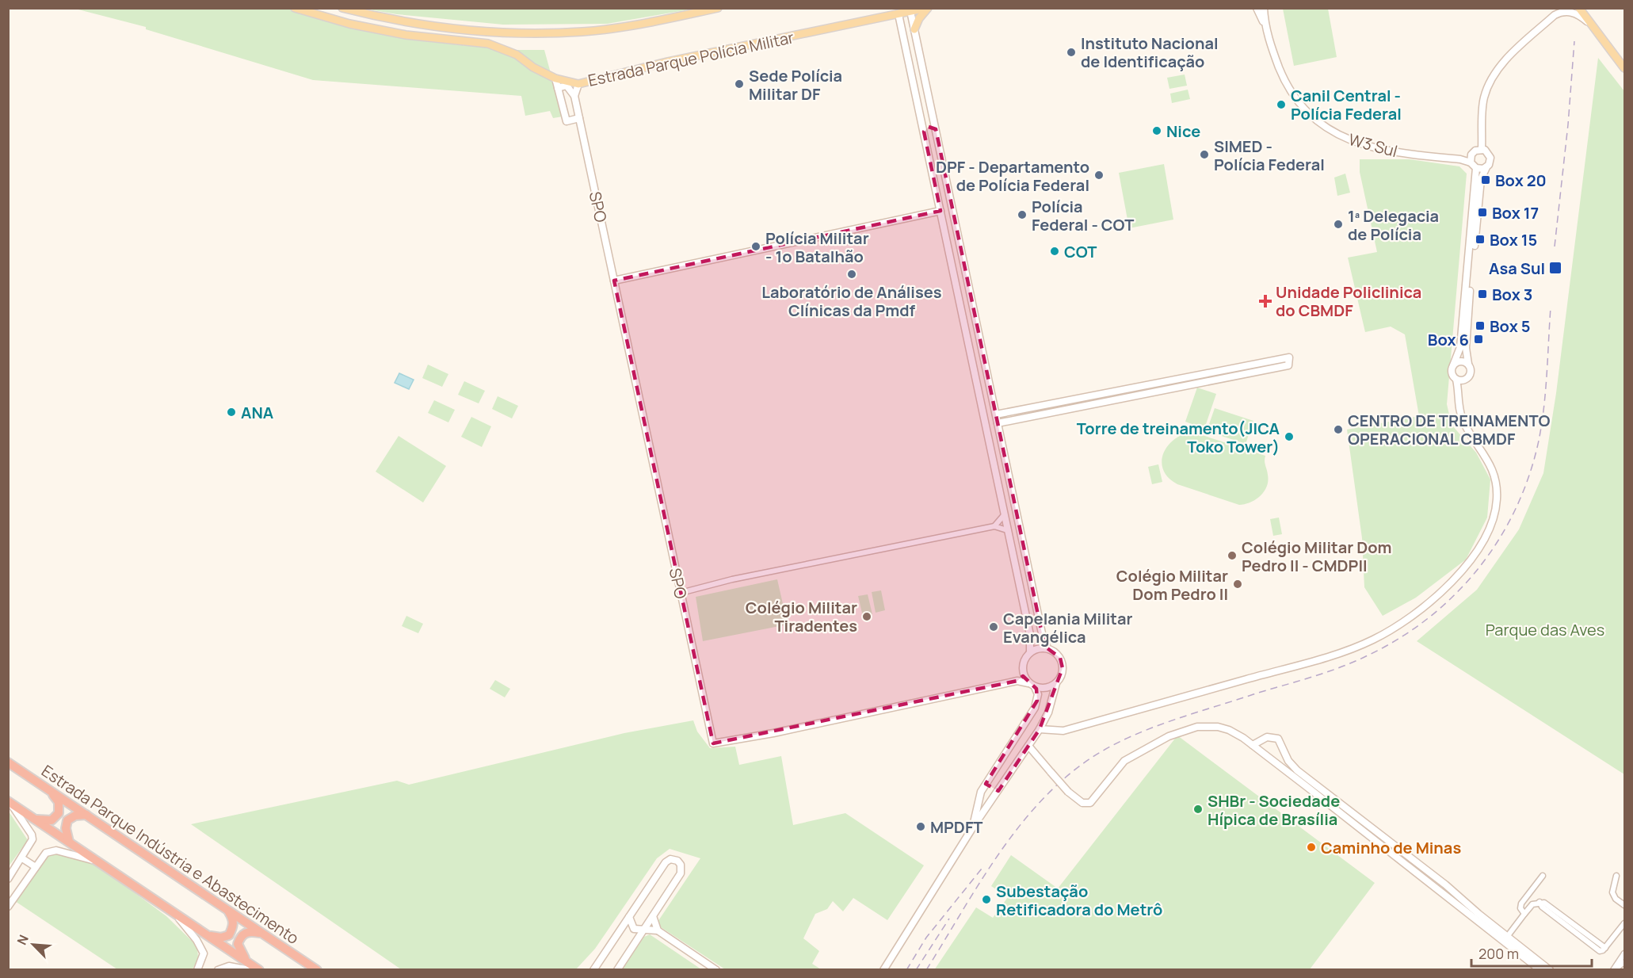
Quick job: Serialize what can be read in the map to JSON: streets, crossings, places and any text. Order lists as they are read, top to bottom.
{
  "streets": {
    "highway": ["Estrada Parque Indústria e Abastecimento"],
    "main road": ["Estrada Parque Polícia Militar"],
    "street": ["W3 Sul", "SPO"]
  },
  "parks": ["Parque das Aves"],
  "places": {
    "other": [
      "Instituto Nacional de Identificação",
      "Sede Polícia Militar DF",
      "Canil Central - Polícia Federal",
      "Nice",
      "SIMED - Polícia Federal",
      "DPF - Departamento de Polícia Federal",
      "Polícia Federal - COT",
      "1ª Delegacia de Polícia",
      "Polícia Militar - 1o Batalhão",
      "COT",
      "Laboratório de Análises Clínicas da Pmdf",
      "ANA",
      "CENTRO DE TREINAMENTO OPERACIONAL CBMDF",
      "Torre de treinamento(JICA Toko Tower)",
      "Colégio Militar Dom Pedro II - CMDPII",
      "Colégio Militar Dom Pedro II",
      "Colégio Militar Tiradentes",
      "Capelania Militar Evangélica",
      "SHBr - Sociedade Hípica de Brasília",
      "MPDFT",
      "Caminho de Minas",
      "Subestação Retificadora do Metrô"
    ],
    "transit": [
      "Box 20",
      "Box 17",
      "Box 15",
      "Asa Sul",
      "Box 3",
      "Box 5",
      "Box 6"
    ],
    "health": ["Unidade Policlinica do CBMDF"]
  },
  "scale_bar": "200 m",
  "north": "top left"
}
